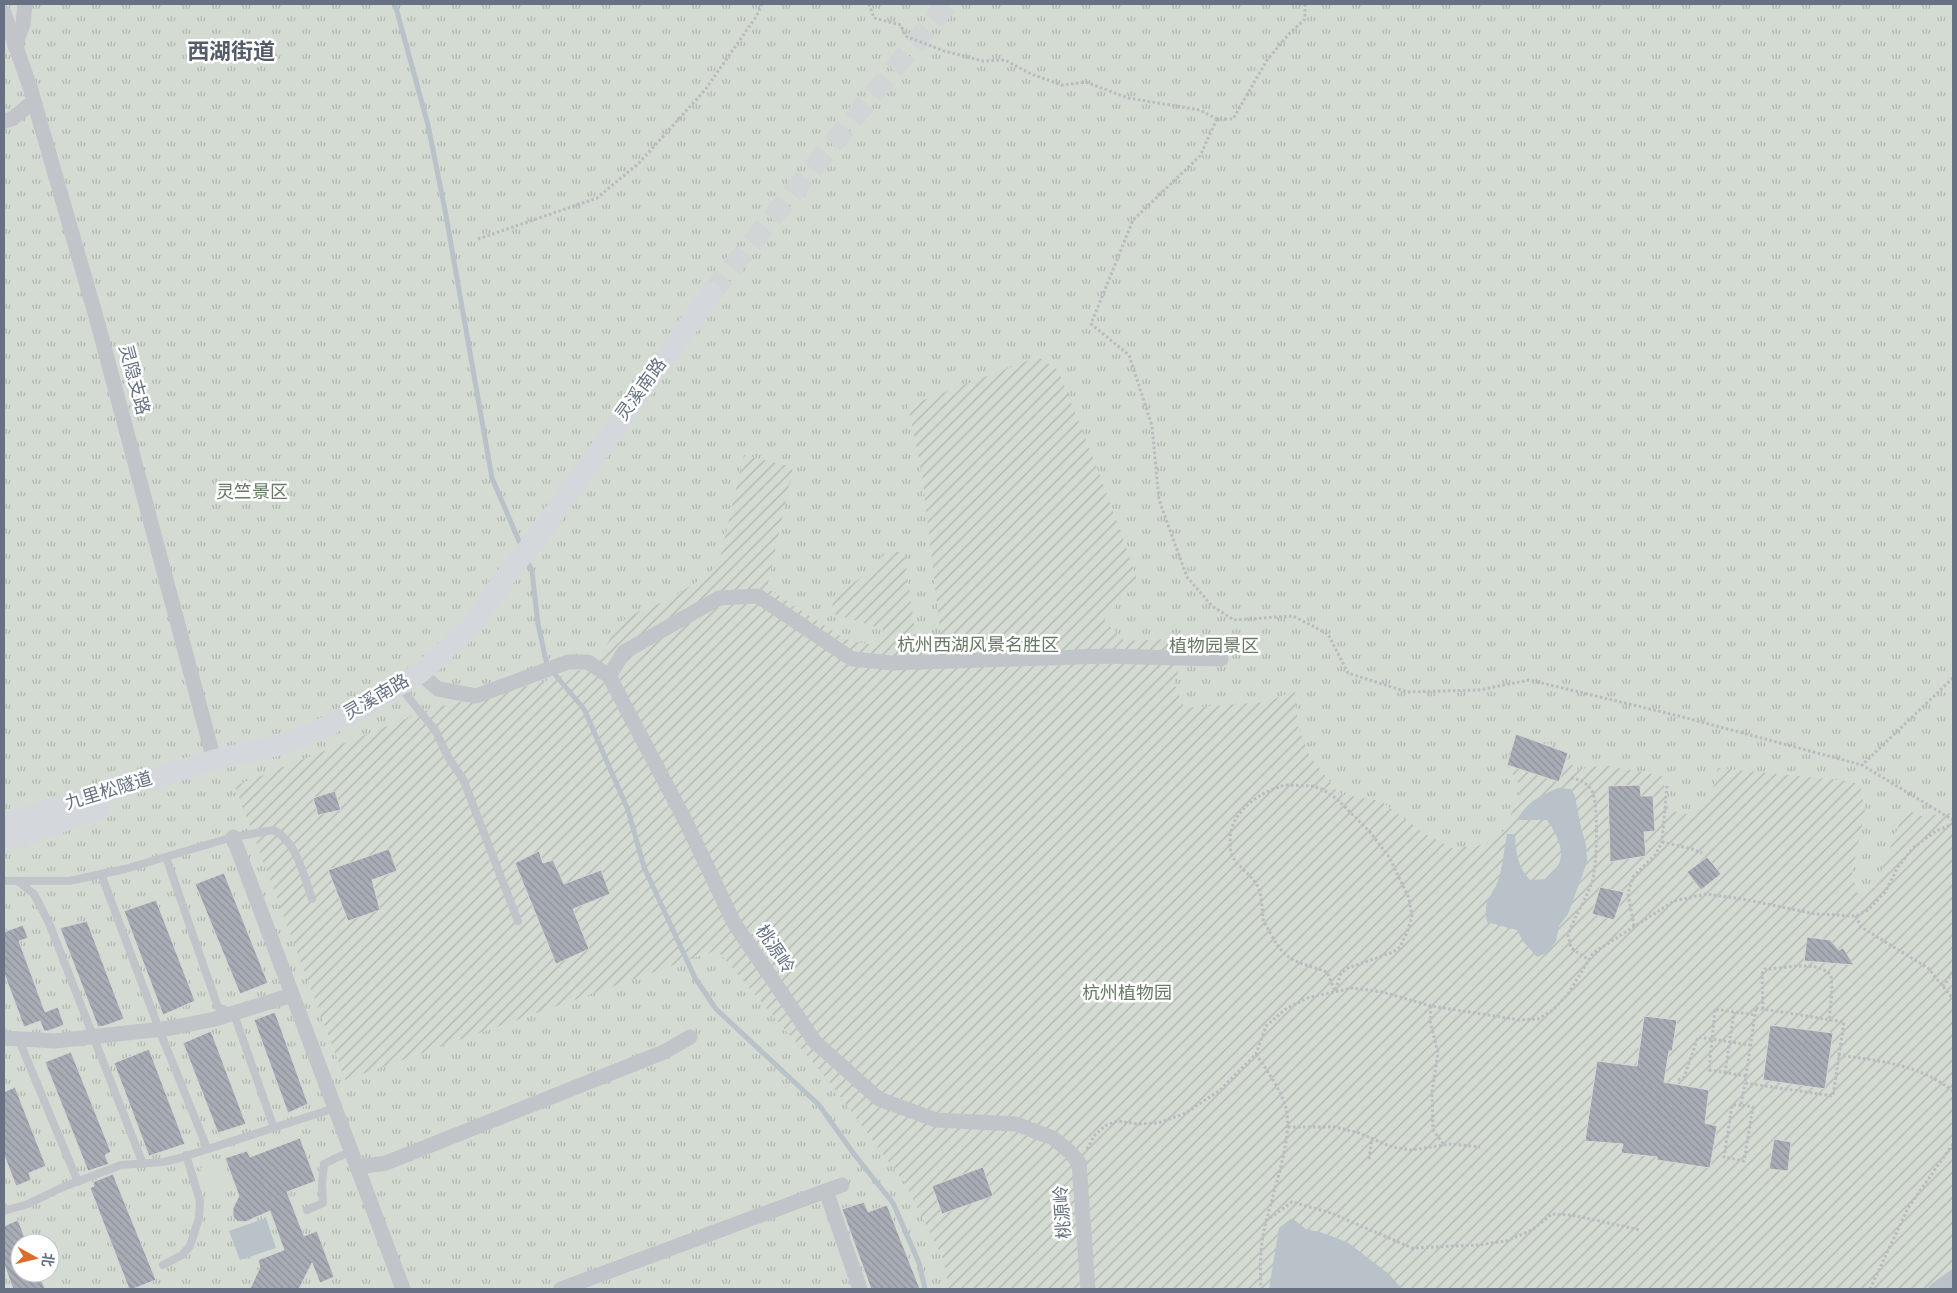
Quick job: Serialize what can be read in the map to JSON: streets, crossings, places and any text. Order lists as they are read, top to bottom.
{
  "streets": {
    "main road": ["灵溪南路", "九里松隧道"],
    "street": ["灵隐支路", "桃源岭"]
  },
  "crossings": [
    ["灵隐支路", "灵溪南路"],
    ["灵隐支路", "九里松隧道"],
    ["灵溪南路", "九里松隧道"],
    ["灵溪南路", "桃源岭"]
  ],
  "districts": ["西湖街道"],
  "parks": [
    "灵竺景区",
    "杭州西湖风景名胜区",
    "植物园景区",
    "杭州植物园"
  ],
  "north": "right"
}
